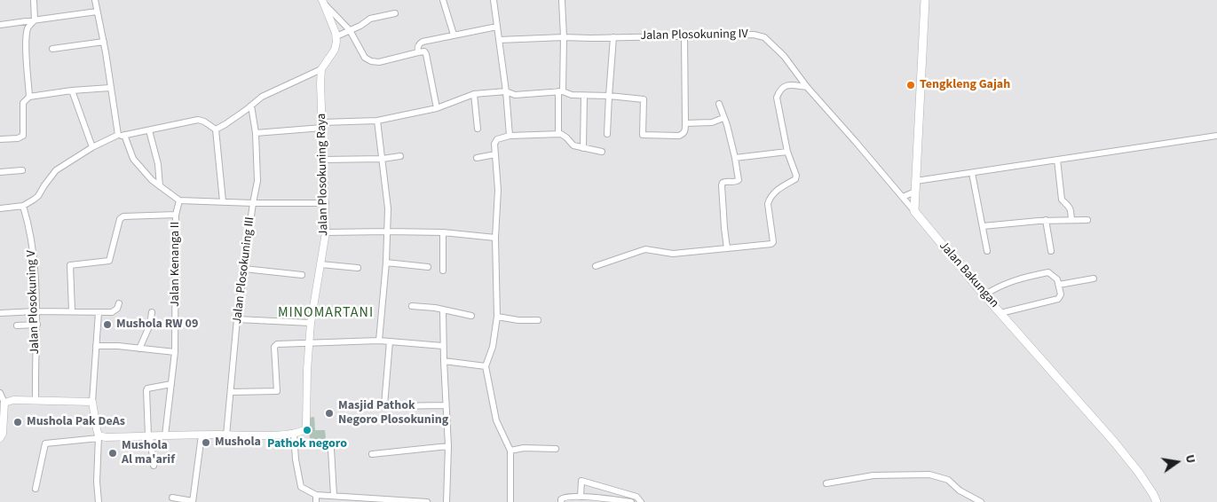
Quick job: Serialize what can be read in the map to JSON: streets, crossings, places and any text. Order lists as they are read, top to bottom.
{
  "streets": {
    "main road": ["Jalan Bakungan"],
    "street": [
      "Jalan Plosokuning IV",
      "Jalan Plosokuning Raya",
      "Jalan Kenanga II",
      "Jalan Plosokuning III",
      "Jalan Plosokuning V"
    ]
  },
  "crossings": [
    ["Jalan Plosokuning IV", "Jalan Bakungan"]
  ],
  "districts": ["MINOMARTANI"],
  "places": [
    "Tengkleng Gajah",
    "Mushola RW 09",
    "Masjid Pathok Negoro Plosokuning",
    "Mushola Pak DeAs",
    "Pathok negoro",
    "Mushola",
    "Mushola Al ma'arif"
  ],
  "north": "right"
}
